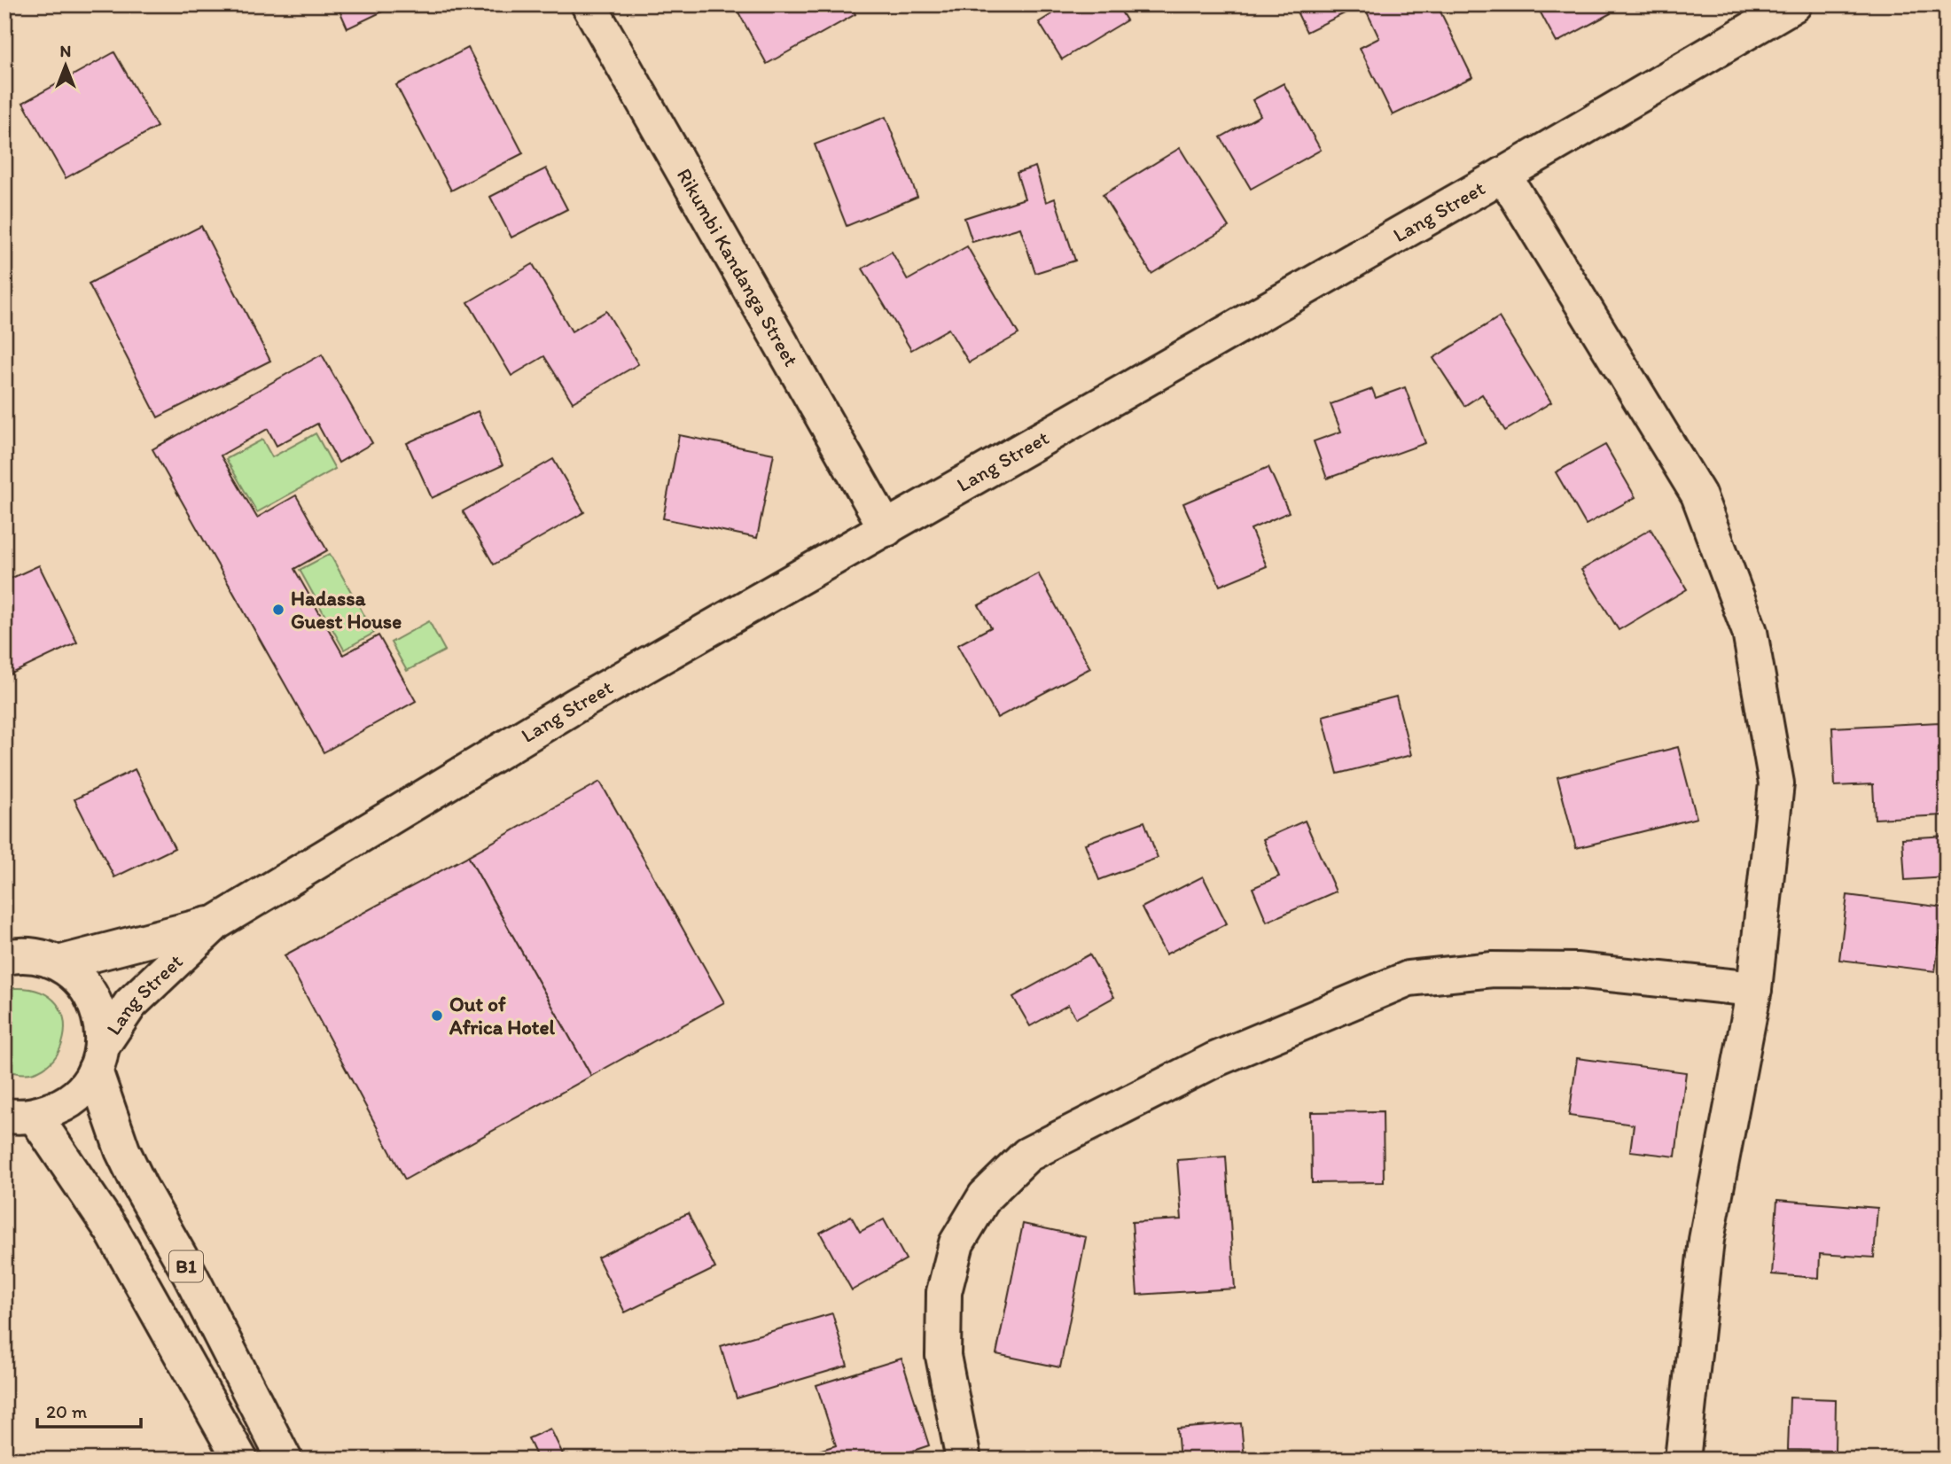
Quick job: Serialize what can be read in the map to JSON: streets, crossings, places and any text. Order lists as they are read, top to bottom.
{
  "streets": {
    "main road": ["Lang Street", "Rikumbi Kandanga Street", "B1"]
  },
  "crossings": [
    ["Lang Street", "Rikumbi Kandanga Street"],
    ["Lang Street", "B1"]
  ],
  "places": ["Hadassa Guest House", "Out of Africa Hotel"],
  "scale_bar": "20 m",
  "north": "top"
}
